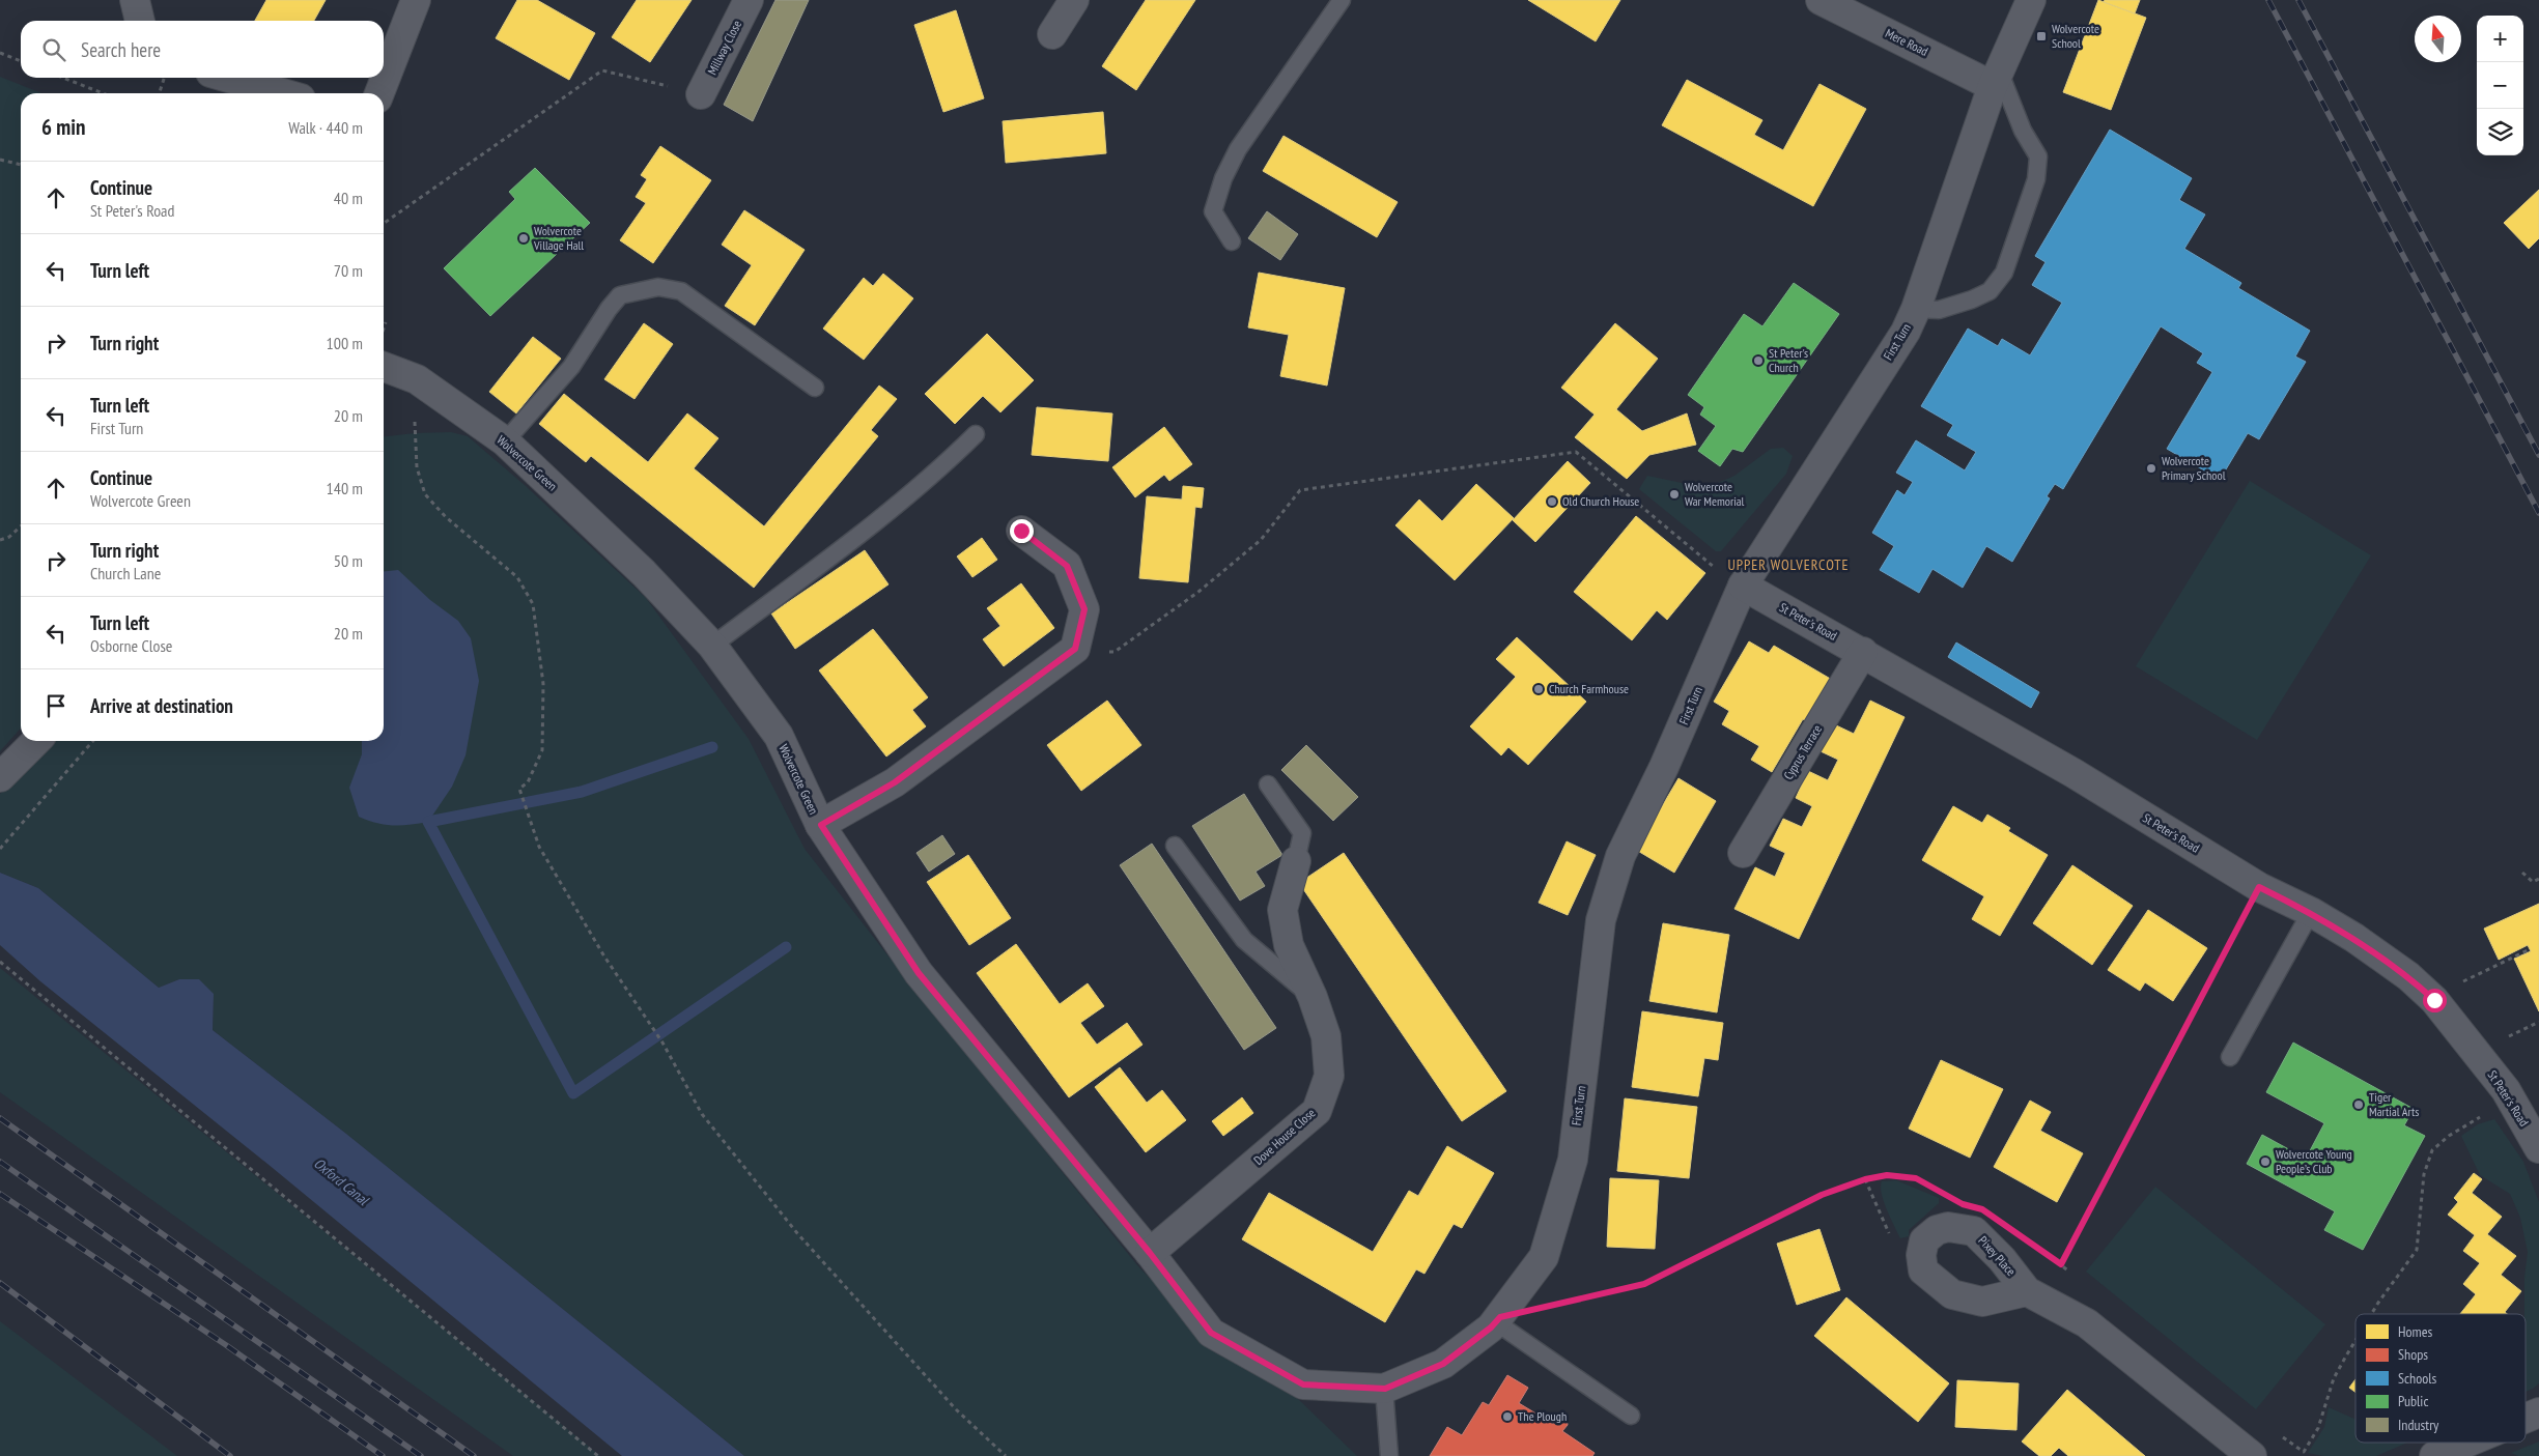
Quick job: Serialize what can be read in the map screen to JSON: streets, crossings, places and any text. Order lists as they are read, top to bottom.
{
  "streets": {
    "street": [
      "Mere Road",
      "Millway Close",
      "First Turn",
      "Wolvercote Green",
      "St Peter's Road",
      "Cyprus Terrace",
      "Dove House Close"
    ]
  },
  "crossings": [
    ["Mere Road", "First Turn"],
    ["First Turn", "Wolvercote Green"],
    ["First Turn", "St Peter's Road"],
    ["Wolvercote Green", "Dove House Close"],
    ["St Peter's Road", "Cyprus Terrace"]
  ],
  "districts": ["UPPER WOLVERCOTE"],
  "water": ["Oxford Canal"],
  "places": {
    "transit": ["Wolvercote School"],
    "other": [
      "Wolvercote Village Hall",
      "St Peter's Church",
      "Wolvercote Primary School",
      "Wolvercote War Memorial",
      "Old Church House",
      "Church Farmhouse",
      "Tiger Martial Arts",
      "Wolvercote Young People’s Club",
      "The Plough"
    ]
  },
  "legend": [
    "Homes",
    "Shops",
    "Schools",
    "Public",
    "Industry"
  ],
  "north": "top",
  "page": {
    "map_buttons": ["+", "−"],
    "search": "Search here",
    "heading": ["6 min", "Walk · 440 m"],
    "list": [
      ["Continue", "St Peter's Road", "40 m"],
      ["Turn left", "70 m"],
      ["Turn right", "100 m"],
      ["Turn left", "First Turn", "20 m"],
      ["Continue", "Wolvercote Green", "140 m"],
      ["Turn right", "Church Lane", "50 m"],
      ["Turn left", "Osborne Close", "20 m"],
      "Arrive at destination"
    ]
  }
}
